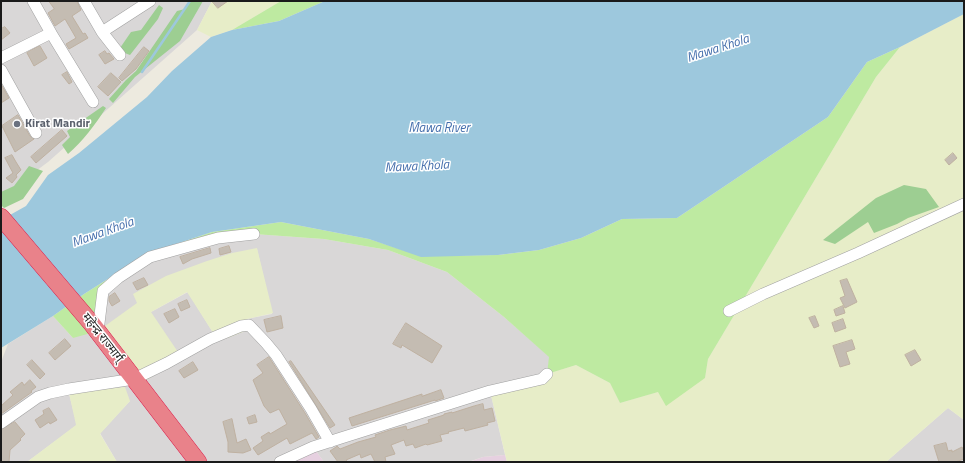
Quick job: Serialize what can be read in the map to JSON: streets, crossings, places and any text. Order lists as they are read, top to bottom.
{
  "streets": {
    "highway": ["महेन्द्र राज्मार्ग्"]
  },
  "water": ["Mawa Khola", "Mawa River"],
  "places": ["Kirat Mandir"]
}
